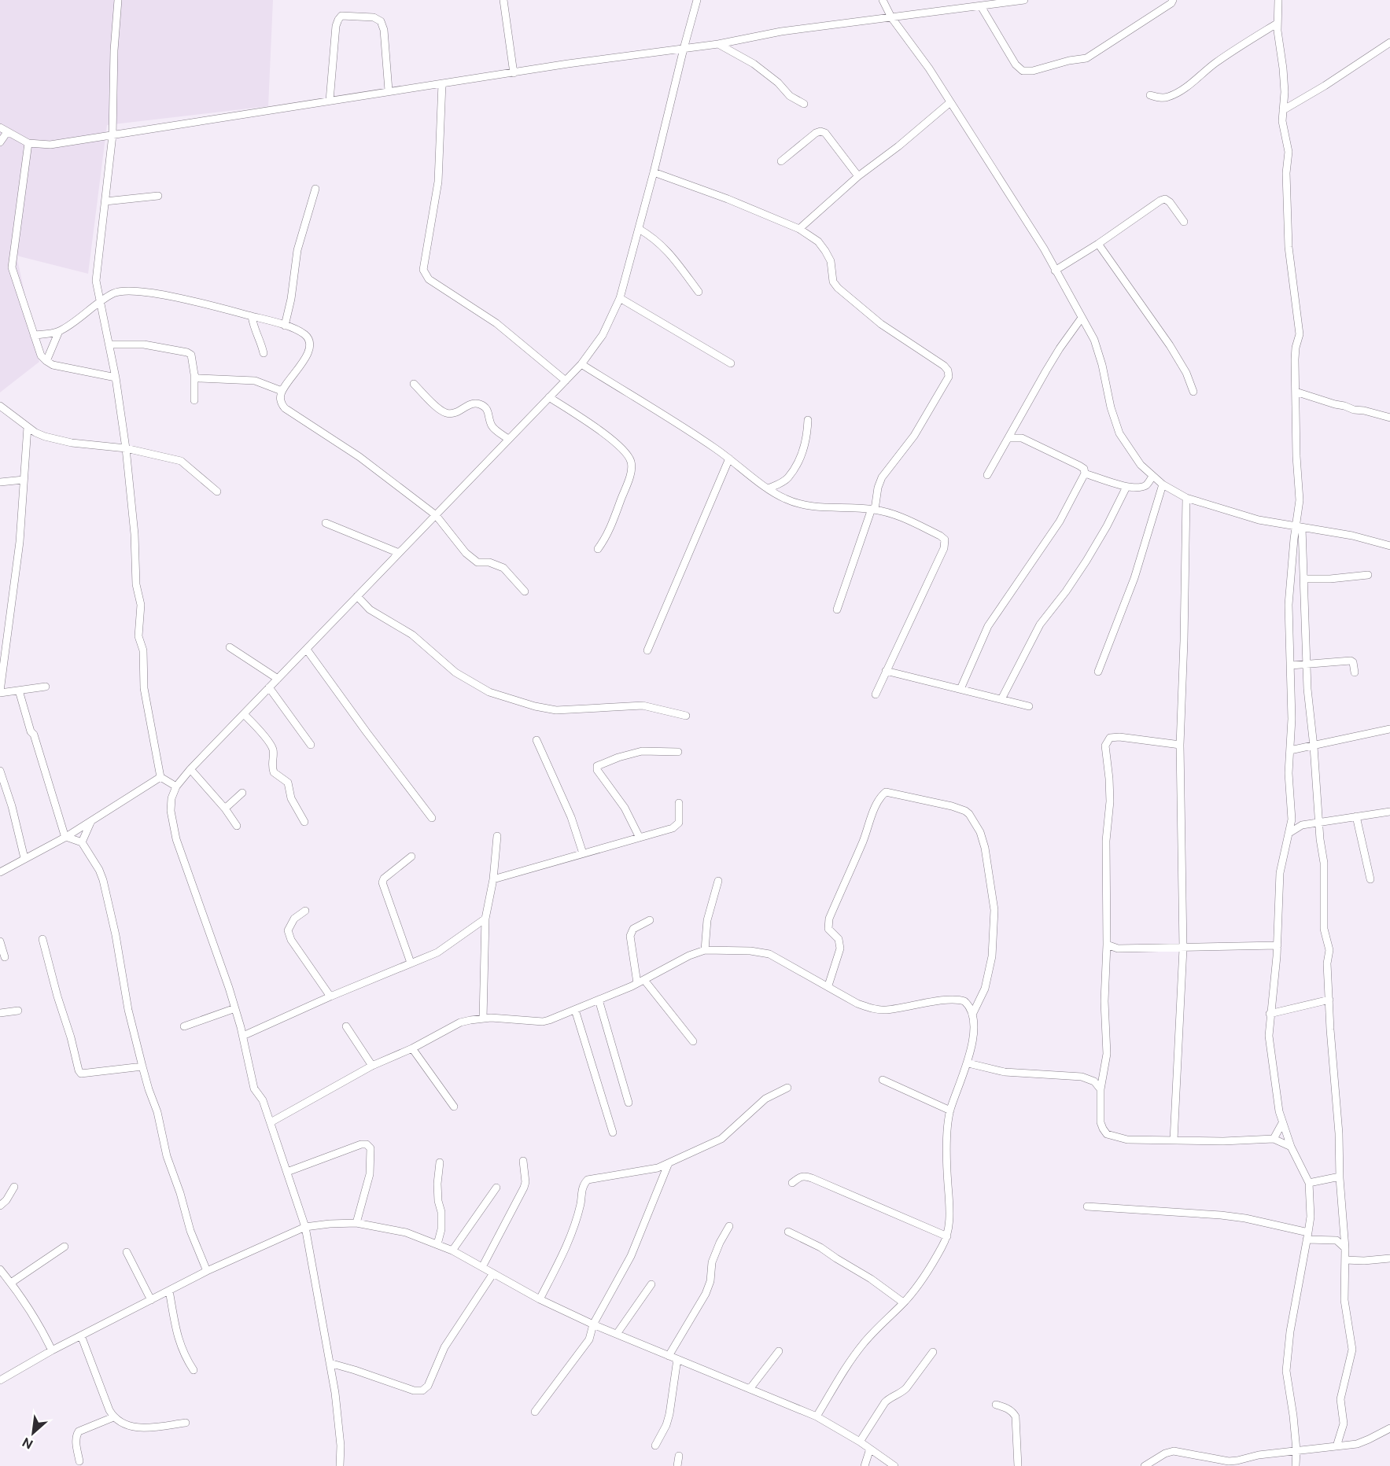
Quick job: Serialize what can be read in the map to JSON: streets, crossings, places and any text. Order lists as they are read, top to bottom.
{
  "north": "bottom left"
}
